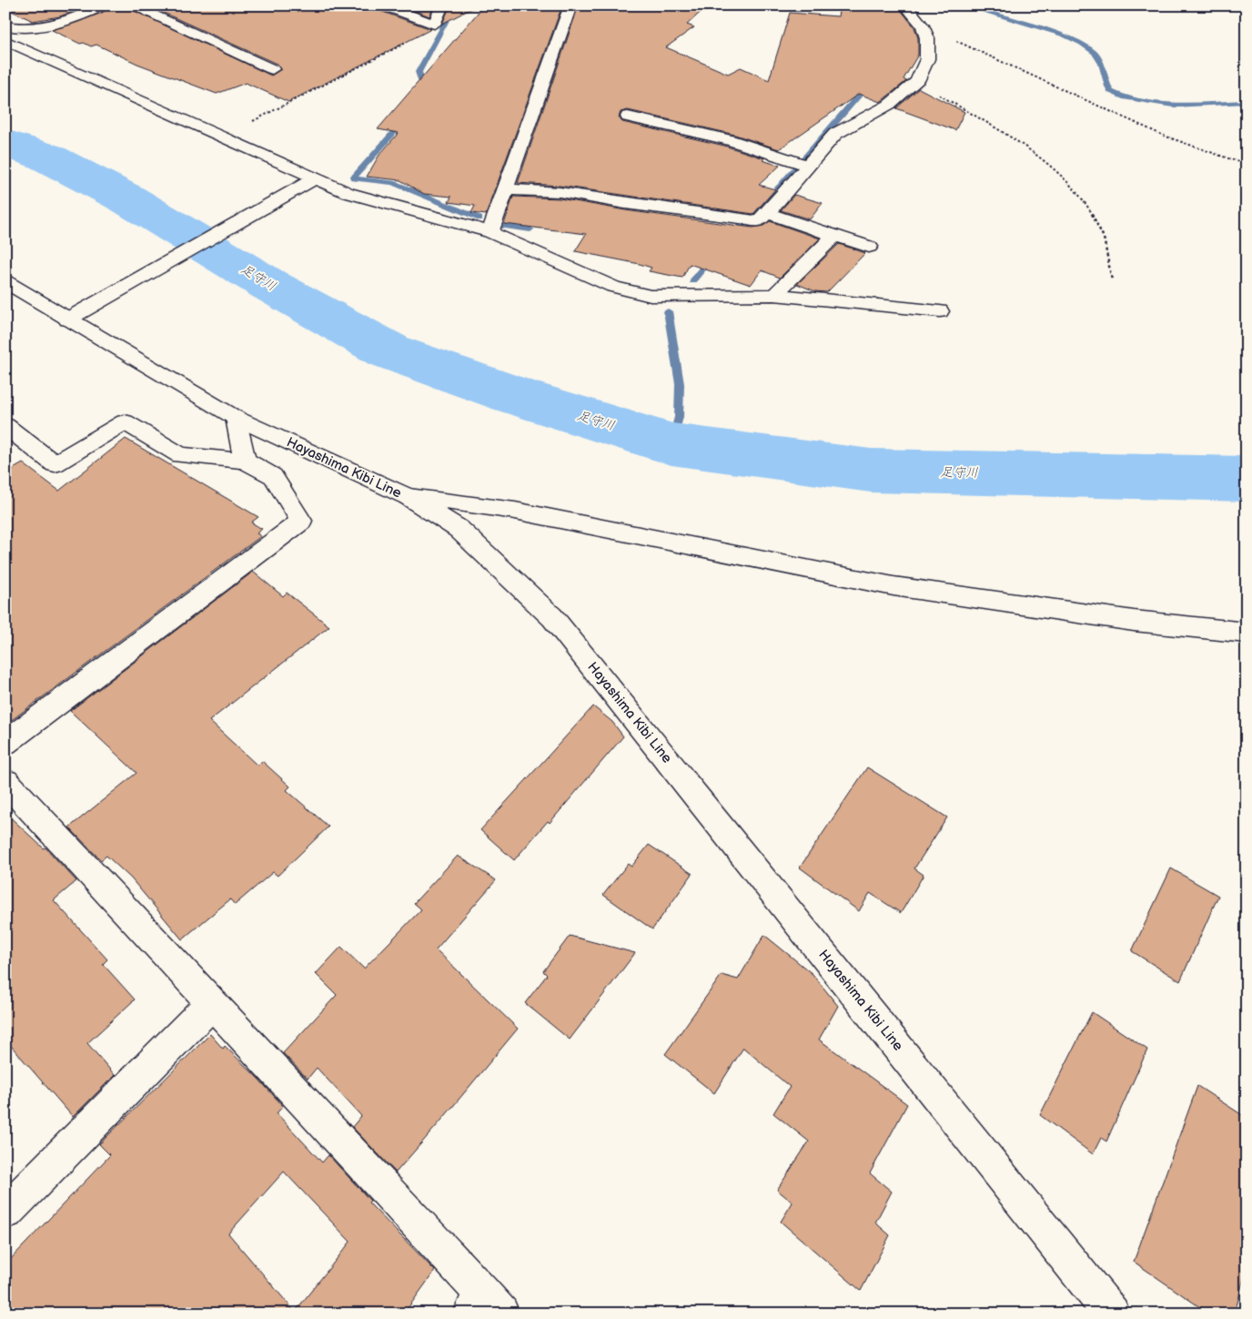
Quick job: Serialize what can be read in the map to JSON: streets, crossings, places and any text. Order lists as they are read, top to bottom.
{
  "streets": {
    "street": ["Hayashima Kibi Line"]
  },
  "water": ["足守川"]
}
